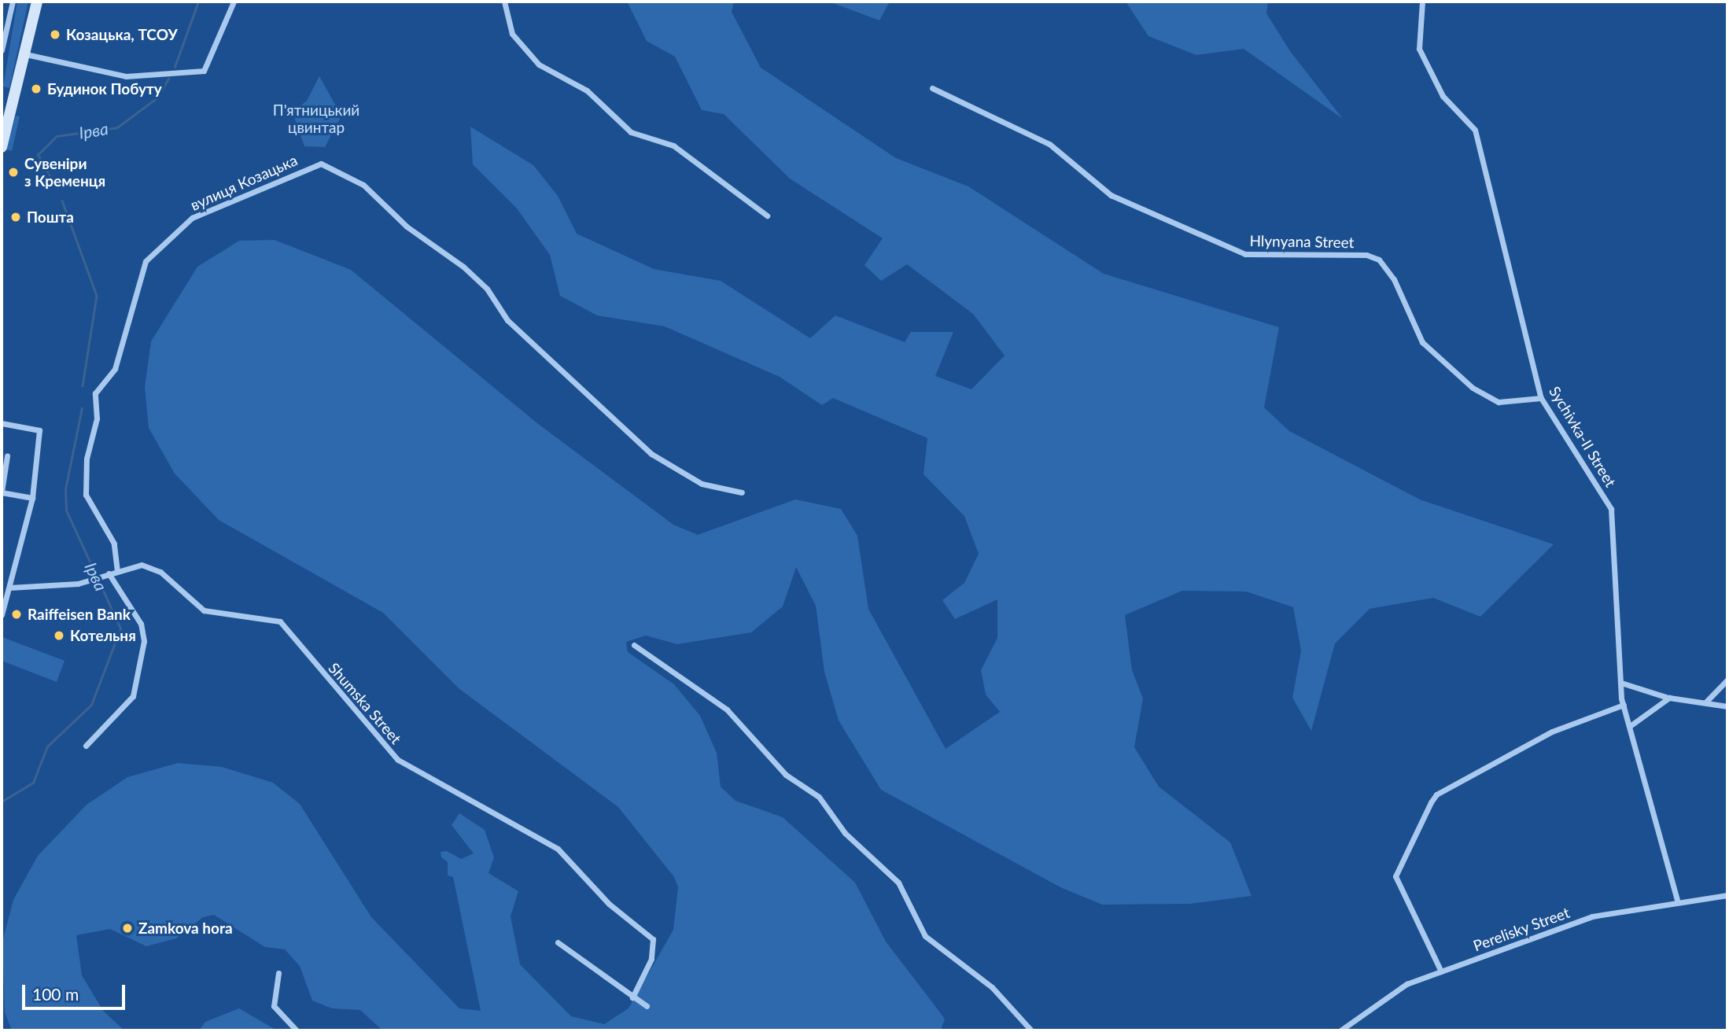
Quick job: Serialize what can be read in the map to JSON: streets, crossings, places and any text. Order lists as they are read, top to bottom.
{
  "streets": {
    "street": [
      "вулиця Козацька",
      "Hlynyana Street",
      "Sychivka-II Street",
      "Shumska Street",
      "Perelisky Street"
    ]
  },
  "crossings": [
    ["вулиця Козацька", "Shumska Street"],
    ["Hlynyana Street", "Sychivka-II Street"],
    ["Sychivka-II Street", "Perelisky Street"]
  ],
  "water": ["Ірва"],
  "parks": ["П'ятницький цвинтар"],
  "places": [
    "Козацька, ТСОУ",
    "Будинок Побуту",
    "Сувеніри з Кременця",
    "Пошта",
    "Raiffeisen Bank",
    "Котельня",
    "Zamkova hora"
  ],
  "scale_bar": "100 m"
}
